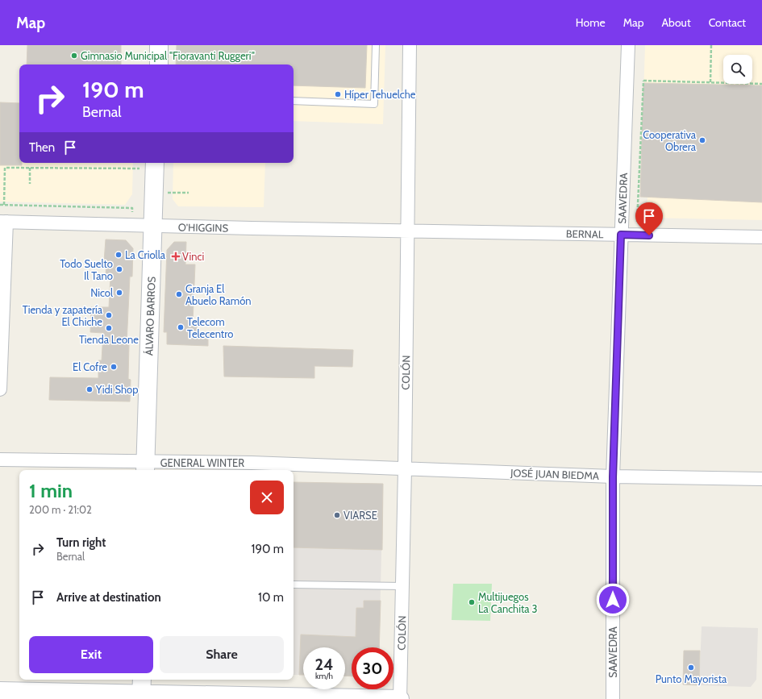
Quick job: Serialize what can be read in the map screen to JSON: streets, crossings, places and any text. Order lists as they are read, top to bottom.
{
  "streets": {
    "main road": ["ÁLVARO BARROS"],
    "street": [
      "SAAVEDRA",
      "O'HIGGINS",
      "BERNAL",
      "COLÓN",
      "GENERAL WINTER",
      "JOSÉ JUAN BIEDMA"
    ]
  },
  "crossings": [
    ["SAAVEDRA", "BERNAL"],
    ["SAAVEDRA", "JOSÉ JUAN BIEDMA"],
    ["O'HIGGINS", "BERNAL"],
    ["O'HIGGINS", "ÁLVARO BARROS"],
    ["O'HIGGINS", "COLÓN"],
    ["BERNAL", "COLÓN"],
    ["ÁLVARO BARROS", "GENERAL WINTER"],
    ["COLÓN", "GENERAL WINTER"],
    ["COLÓN", "JOSÉ JUAN BIEDMA"],
    ["GENERAL WINTER", "JOSÉ JUAN BIEDMA"]
  ],
  "places": {
    "other": [
      "Gimnasio Municipal \"Fioravanti Ruggeri\"",
      "Híper Tehuelche",
      "Cooperativa Obrera",
      "La Criolla",
      "Todo Suelto Il Tano",
      "Nicol",
      "Granja El Abuelo Ramón",
      "Tienda y zapatería El Chiche",
      "Telecom Telecentro",
      "Tienda Leone",
      "El Cofre",
      "Yidi Shop",
      "VIARSE",
      "Multijuegos La Canchita 3",
      "Punto Mayorista"
    ],
    "health": ["Vinci"]
  },
  "page": {
    "header": "Map",
    "nav": [
      "Home",
      "Map",
      "About",
      "Contact"
    ],
    "turn": ["190 m", "Bernal"],
    "then": "Then",
    "heading": ["1 min", "200 m · 21:02"],
    "list": [
      {
        "name": "Turn right",
        "note": "Bernal",
        "value": "190 m"
      },
      {
        "name": "Arrive at destination",
        "value": "10 m"
      }
    ],
    "buttons": ["Exit", "Share"],
    "speed": "24 km/h",
    "limit": "30"
  }
}
